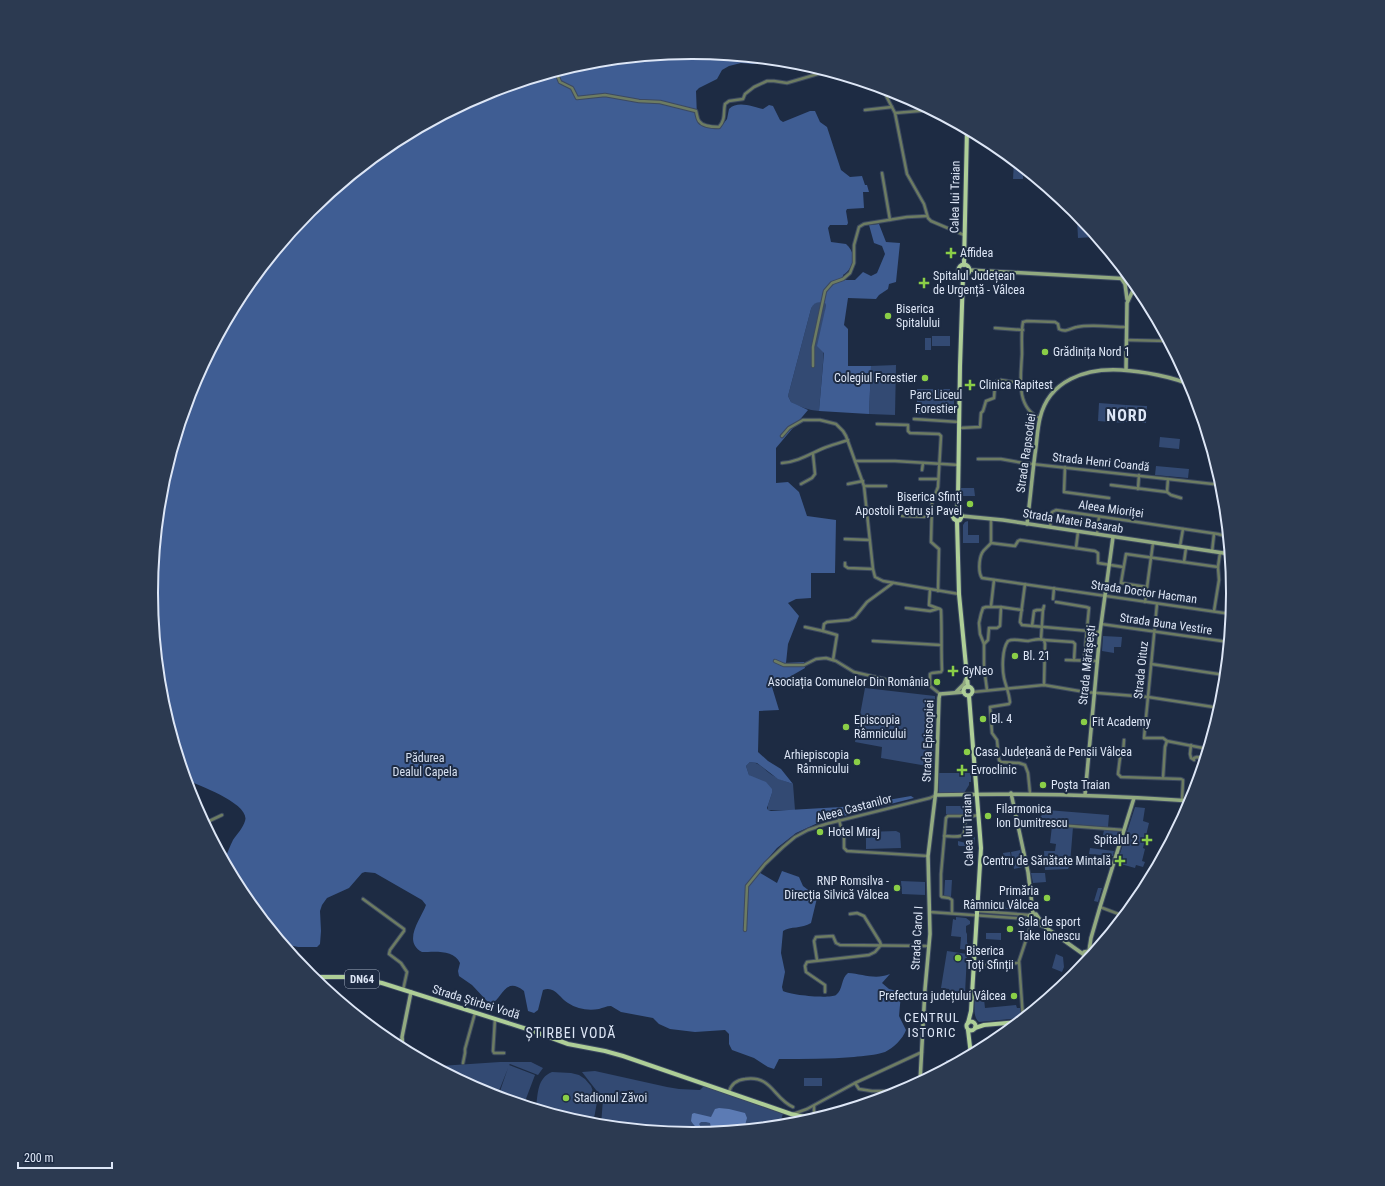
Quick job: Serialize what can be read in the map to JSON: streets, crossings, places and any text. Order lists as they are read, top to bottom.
{
  "streets": {
    "main road": ["Calea lui Traian", "DN64", "Strada Știrbei Vodă"],
    "street": [
      "Strada Rapsodiei",
      "Strada Henri Coandă",
      "Aleea Mioriței",
      "Strada Matei Basarab",
      "Strada Doctor Hacman",
      "Strada Buna Vestire",
      "Strada Mărășești",
      "Strada Oituz",
      "Strada Episcopiei",
      "Aleea Castanilor",
      "Strada Carol I"
    ]
  },
  "crossings": [
    ["Calea lui Traian", "Strada Matei Basarab"],
    ["Calea lui Traian", "Strada Episcopiei"],
    ["Strada Rapsodiei", "Strada Henri Coandă"],
    ["Strada Rapsodiei", "Strada Matei Basarab"],
    ["Aleea Mioriței", "Strada Matei Basarab"],
    ["Strada Matei Basarab", "Strada Mărășești"],
    ["Strada Doctor Hacman", "Strada Mărășești"],
    ["Strada Doctor Hacman", "Strada Oituz"],
    ["Strada Buna Vestire", "Strada Mărășești"],
    ["Strada Buna Vestire", "Strada Oituz"],
    ["Strada Mărășești", "Strada Episcopiei"],
    ["Strada Episcopiei", "Aleea Castanilor"],
    ["Strada Episcopiei", "Strada Carol I"],
    ["Aleea Castanilor", "Strada Carol I"]
  ],
  "districts": ["NORD", "CENTRUL ISTORIC", "ȘTIRBEI VODĂ"],
  "parks": ["Parc Liceul Forestier", "Pădurea Dealul Capela"],
  "places": {
    "health": [
      "Affidea",
      "Spitalul Județean de Urgență - Vâlcea",
      "Clinica Rapitest",
      "GyNeo",
      "Evroclinic",
      "Spitalul 2",
      "Centru de Sănătate Mintală"
    ],
    "other": [
      "Biserica Spitalului",
      "Grădinița Nord 1",
      "Colegiul Forestier",
      "Biserica Sfinți Apostoli Petru și Pavel",
      "Bl. 21",
      "Asociația Comunelor Din România",
      "Bl. 4",
      "Fit Academy",
      "Episcopia Râmnicului",
      "Casa Județeană de Pensii Vâlcea",
      "Arhiepiscopia Râmnicului",
      "Poșta Traian",
      "Filarmonica Ion Dumitrescu",
      "Hotel Miraj",
      "RNP Romsilva - Direcția Silvică Vâlcea",
      "Primăria Râmnicu Vâlcea",
      "Sala de sport Take Ionescu",
      "Biserica Toți Sfinții",
      "Prefectura județului Vâlcea",
      "Stadionul Zăvoi"
    ]
  },
  "scale_bar": "200 m"
}
